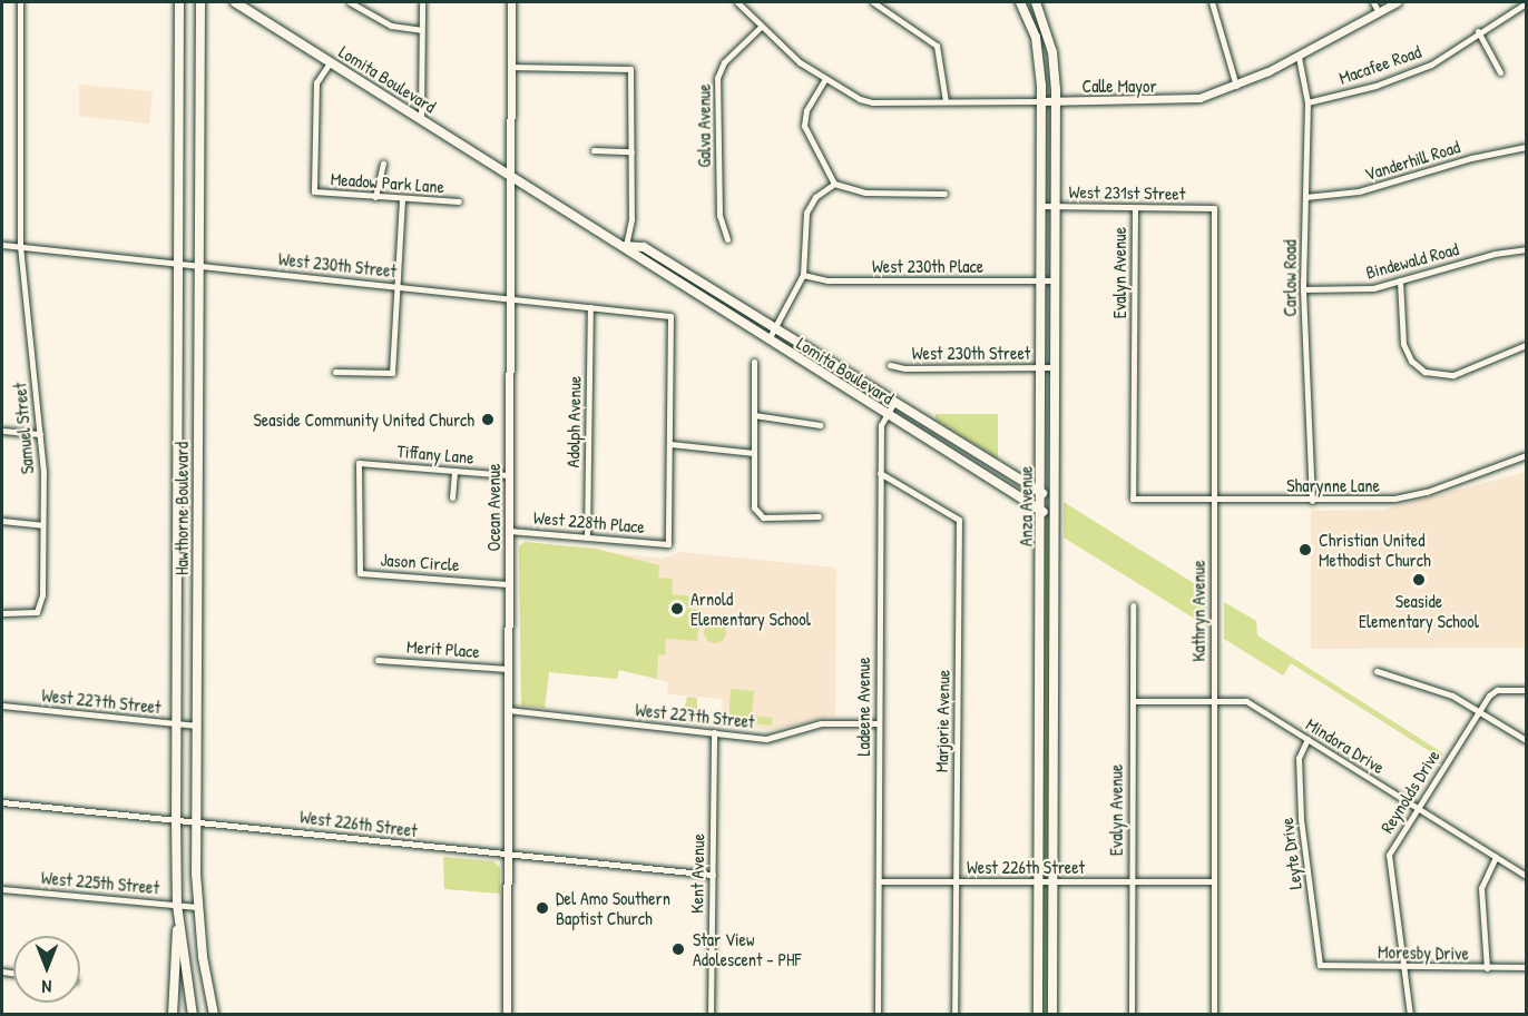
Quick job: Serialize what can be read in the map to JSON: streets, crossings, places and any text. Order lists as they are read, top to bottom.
{
  "streets": {
    "main road": ["Lomita Boulevard", "Anza Avenue", "Hawthorne Boulevard"],
    "street": [
      "Macafee Road",
      "Calle Mayor",
      "Galva Avenue",
      "Vanderhill Road",
      "Meadow Park Lane",
      "West 231st Street",
      "Bindewald Road",
      "West 230th Street",
      "West 230th Place",
      "Evalyn Avenue",
      "Carlow Road",
      "Adolph Avenue",
      "Samuel Street",
      "Tiffany Lane",
      "Sharynne Lane",
      "Ocean Avenue",
      "West 228th Place",
      "Jason Circle",
      "Kathryn Avenue",
      "Merit Place",
      "West 227th Street",
      "Ladeene Avenue",
      "Marjorie Avenue",
      "Mindora Drive",
      "Reynolds Drive",
      "West 226th Street",
      "Leyte Drive",
      "Kent Avenue",
      "West 225th Street",
      "Moresby Drive"
    ]
  },
  "crossings": [
    ["Macafee Road", "Carlow Road"],
    ["Lomita Boulevard", "Meadow Park Lane"],
    ["Lomita Boulevard", "Anza Avenue"],
    ["Lomita Boulevard", "Ocean Avenue"],
    ["Lomita Boulevard", "Ladeene Avenue"],
    ["Calle Mayor", "Galva Avenue"],
    ["Calle Mayor", "Carlow Road"],
    ["Calle Mayor", "Anza Avenue"],
    ["Vanderhill Road", "Carlow Road"],
    ["West 231st Street", "Evalyn Avenue"],
    ["West 231st Street", "Anza Avenue"],
    ["West 231st Street", "Kathryn Avenue"],
    ["Bindewald Road", "Carlow Road"],
    ["West 230th Street", "Adolph Avenue"],
    ["West 230th Street", "Samuel Street"],
    ["West 230th Street", "Anza Avenue"],
    ["West 230th Street", "Ocean Avenue"],
    ["West 230th Street", "Hawthorne Boulevard"],
    ["West 230th Street", "West 228th Place"],
    ["West 230th Place", "Anza Avenue"],
    ["Evalyn Avenue", "Sharynne Lane"],
    ["Evalyn Avenue", "Mindora Drive"],
    ["Evalyn Avenue", "West 226th Street"],
    ["Carlow Road", "Sharynne Lane"],
    ["Adolph Avenue", "West 228th Place"],
    ["Tiffany Lane", "Ocean Avenue"],
    ["Tiffany Lane", "Jason Circle"],
    ["Sharynne Lane", "Kathryn Avenue"],
    ["Anza Avenue", "West 226th Street"],
    ["Ocean Avenue", "West 228th Place"],
    ["Ocean Avenue", "Jason Circle"],
    ["Ocean Avenue", "Merit Place"],
    ["Ocean Avenue", "West 227th Street"],
    ["Ocean Avenue", "West 226th Street"],
    ["Hawthorne Boulevard", "West 227th Street"],
    ["Hawthorne Boulevard", "West 226th Street"],
    ["Hawthorne Boulevard", "West 225th Street"],
    ["Kathryn Avenue", "Mindora Drive"],
    ["Kathryn Avenue", "West 226th Street"],
    ["West 227th Street", "Ladeene Avenue"],
    ["West 227th Street", "Kent Avenue"],
    ["Ladeene Avenue", "Marjorie Avenue"],
    ["Ladeene Avenue", "West 226th Street"],
    ["Marjorie Avenue", "West 226th Street"],
    ["Mindora Drive", "Reynolds Drive"],
    ["Mindora Drive", "Leyte Drive"],
    ["Reynolds Drive", "Moresby Drive"],
    ["West 226th Street", "Kent Avenue"],
    ["Leyte Drive", "Moresby Drive"]
  ],
  "places": [
    "Seaside Community United Church",
    "Christian United Methodist Church",
    "Seaside Elementary School",
    "Arnold Elementary School",
    "Del Amo Southern Baptist Church",
    "Star View Adolescent - PHF"
  ],
  "north": "bottom"
}
